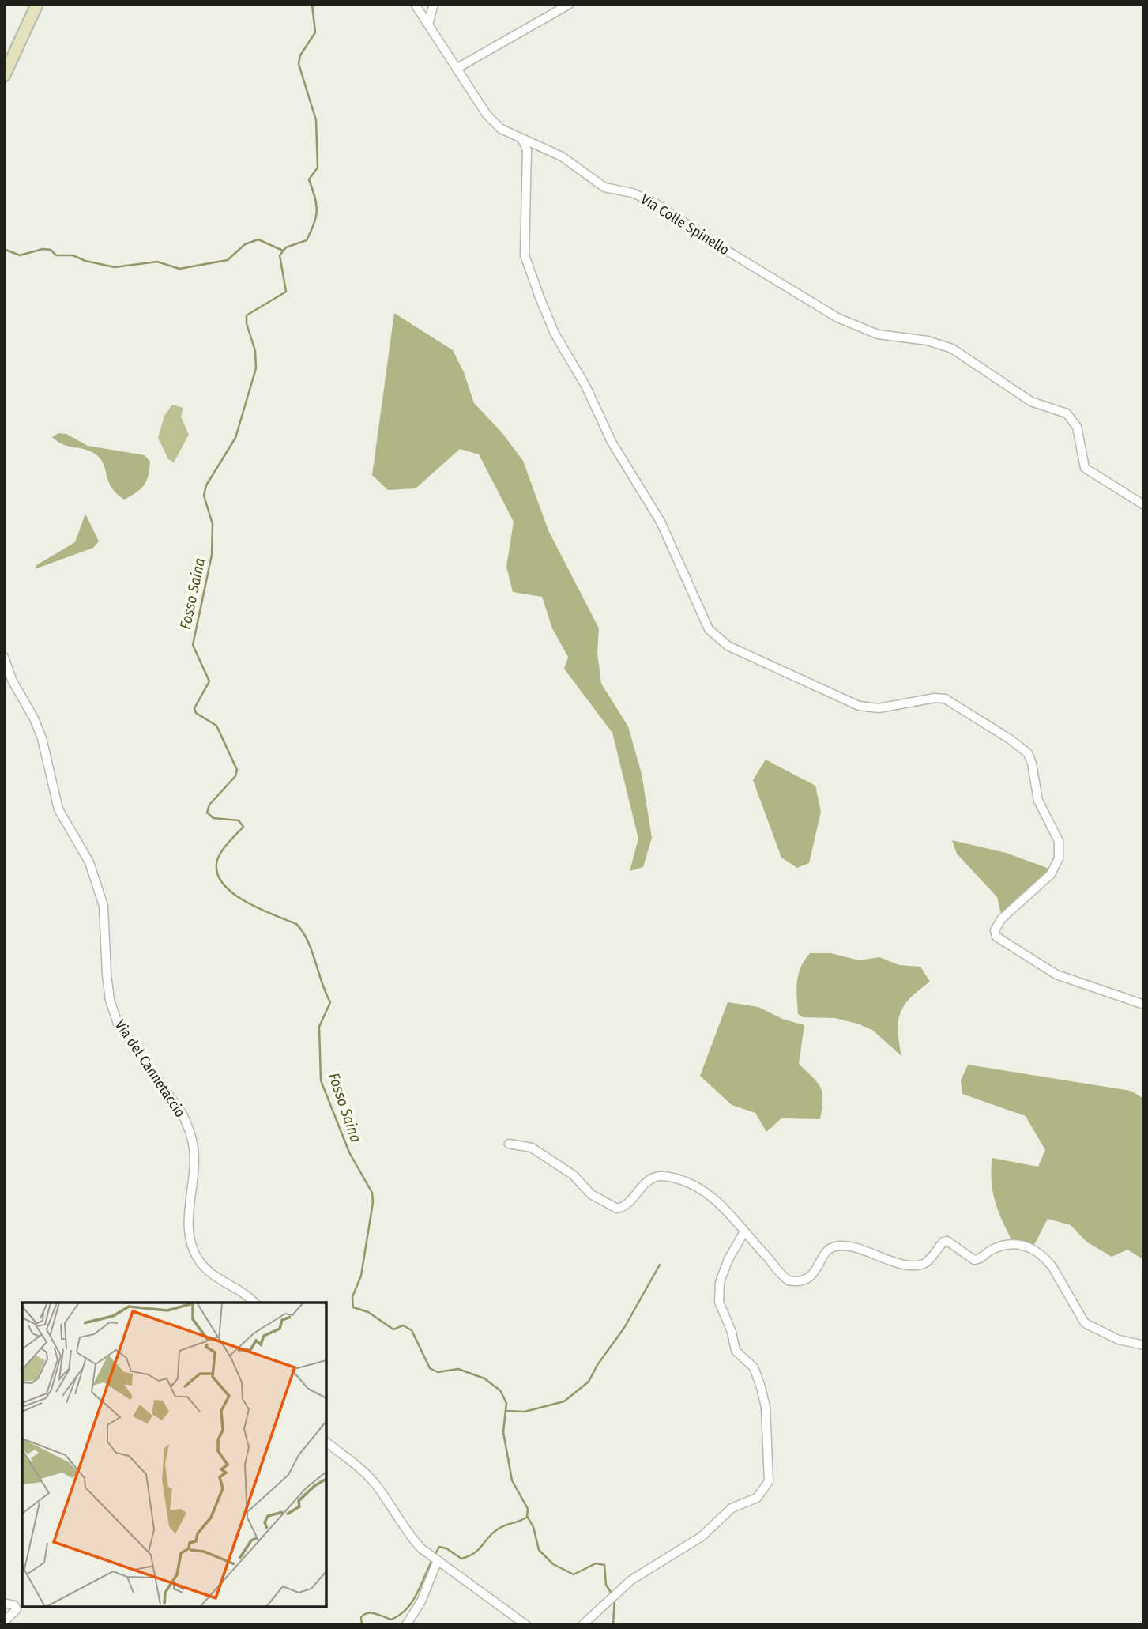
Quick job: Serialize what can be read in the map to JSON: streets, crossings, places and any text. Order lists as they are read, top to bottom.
{
  "streets": {
    "street": ["Via Colle Spinello", "Via del Cannetaccio"]
  },
  "water": ["Fosso Saina"]
}
